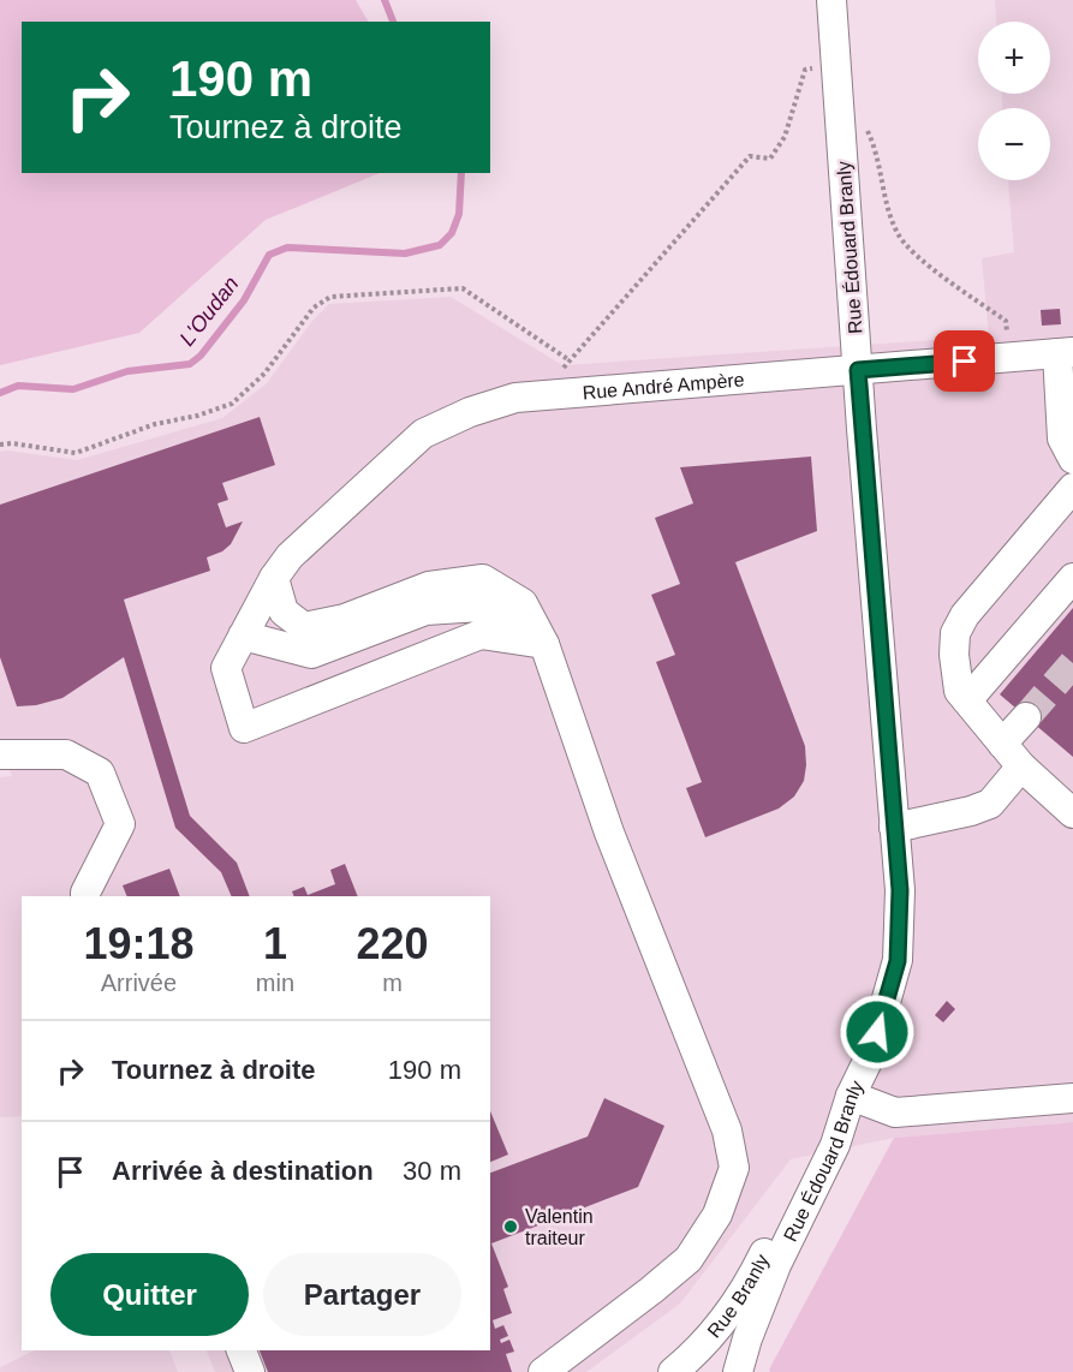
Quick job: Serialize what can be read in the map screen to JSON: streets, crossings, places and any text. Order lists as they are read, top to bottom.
{
  "streets": {
    "street": ["Rue Édouard Branly", "Rue André Ampère", "Rue Branly"]
  },
  "crossings": [
    ["Rue Édouard Branly", "Rue André Ampère"],
    ["Rue Édouard Branly", "Rue Branly"]
  ],
  "water": ["L'Oudan"],
  "places": ["Valentin traiteur"],
  "page": {
    "map_buttons": ["+", "−"],
    "turn": ["190 m", "Tournez à droite"],
    "eta": [
      "19:18",
      "Arrivée",
      "1",
      "min",
      "220",
      "m"
    ],
    "list": [
      {
        "name": "Tournez à droite",
        "value": "190 m"
      },
      {
        "name": "Arrivée à destination",
        "value": "30 m"
      }
    ],
    "buttons": ["Quitter", "Partager"]
  }
}
